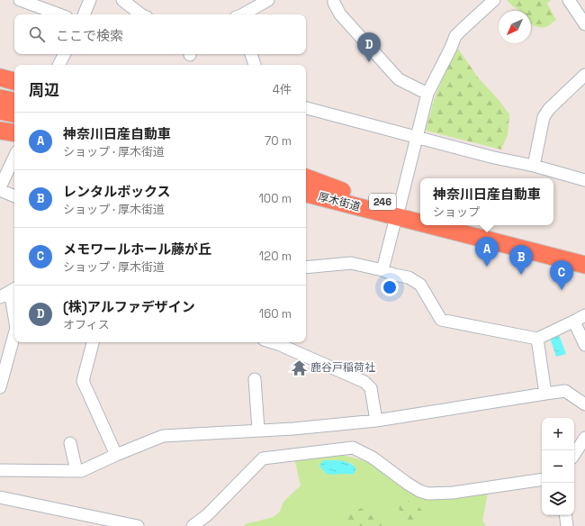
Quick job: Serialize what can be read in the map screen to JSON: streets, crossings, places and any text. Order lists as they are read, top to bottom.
{
  "streets": {
    "highway": ["厚木街道", "246"]
  },
  "crossings": [
    ["厚木街道", "246"]
  ],
  "places": {
    "temple": ["鹿谷戸稲荷社"]
  },
  "north": "bottom left",
  "page": {
    "search": "ここで検索",
    "pins": [
      "D",
      "A",
      "B",
      "C"
    ],
    "heading": ["周辺", "4件"],
    "list": [
      {
        "mark": "A",
        "name": "神奈川日産自動車",
        "note": "ショップ · 厚木街道",
        "value": "70 m"
      },
      {
        "mark": "B",
        "name": "レンタルボックス",
        "note": "ショップ · 厚木街道",
        "value": "100 m"
      },
      {
        "mark": "C",
        "name": "メモワールホール藤が丘",
        "note": "ショップ · 厚木街道",
        "value": "120 m"
      },
      {
        "mark": "D",
        "name": "(株)アルファデザイン",
        "note": "オフィス",
        "value": "160 m"
      }
    ],
    "popup": ["神奈川日産自動車", "ショップ"],
    "map_buttons": ["+", "−"]
  }
}
